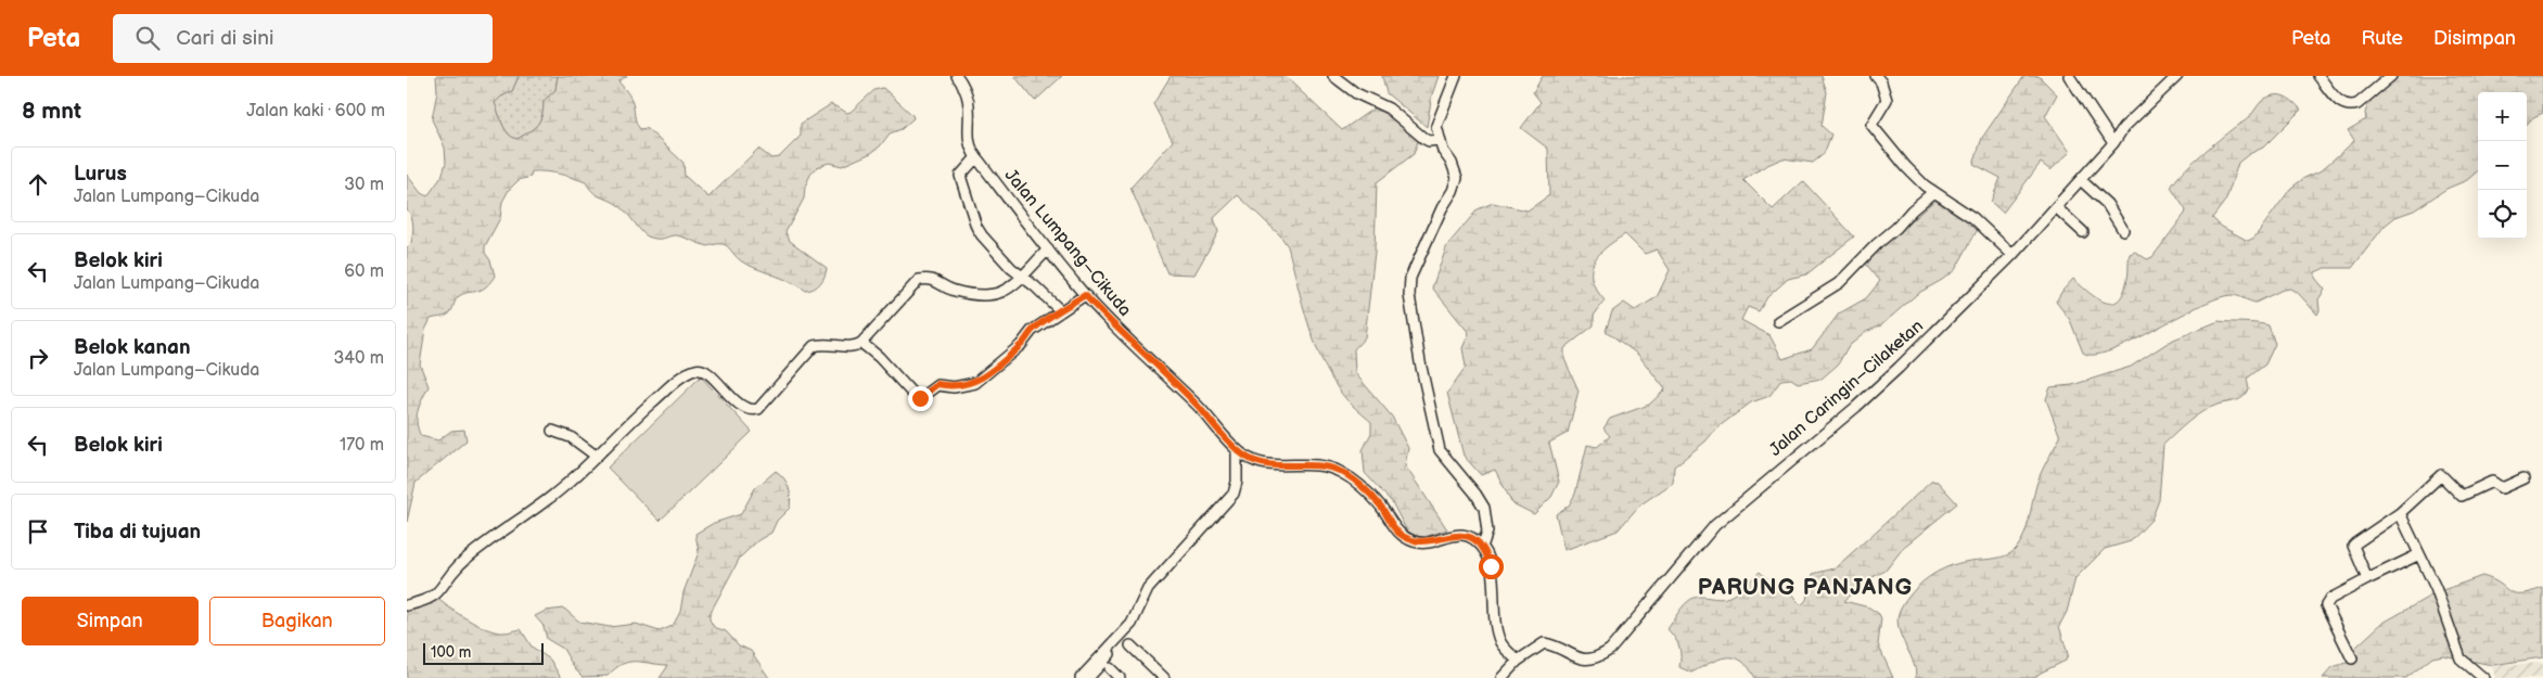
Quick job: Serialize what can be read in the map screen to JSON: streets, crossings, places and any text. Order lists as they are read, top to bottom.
{
  "streets": {
    "street": ["Jalan Lumpang–Cikuda", "Jalan Caringin–Cilaketan"]
  },
  "districts": ["PARUNG PANJANG"],
  "scale_bar": "100 m",
  "page": {
    "header": "Peta",
    "search": "Cari di sini",
    "nav": ["Peta", "Rute", "Disimpan"],
    "heading": ["8 mnt", "Jalan kaki · 600 m"],
    "map_buttons": ["+", "−"],
    "list": [
      ["Lurus", "Jalan Lumpang–Cikuda", "30 m"],
      ["Belok kiri", "Jalan Lumpang–Cikuda", "60 m"],
      ["Belok kanan", "Jalan Lumpang–Cikuda", "340 m"],
      ["Belok kiri", "170 m"],
      "Tiba di tujuan"
    ],
    "buttons": ["Simpan", "Bagikan"],
    "scale": "100 m"
  }
}
